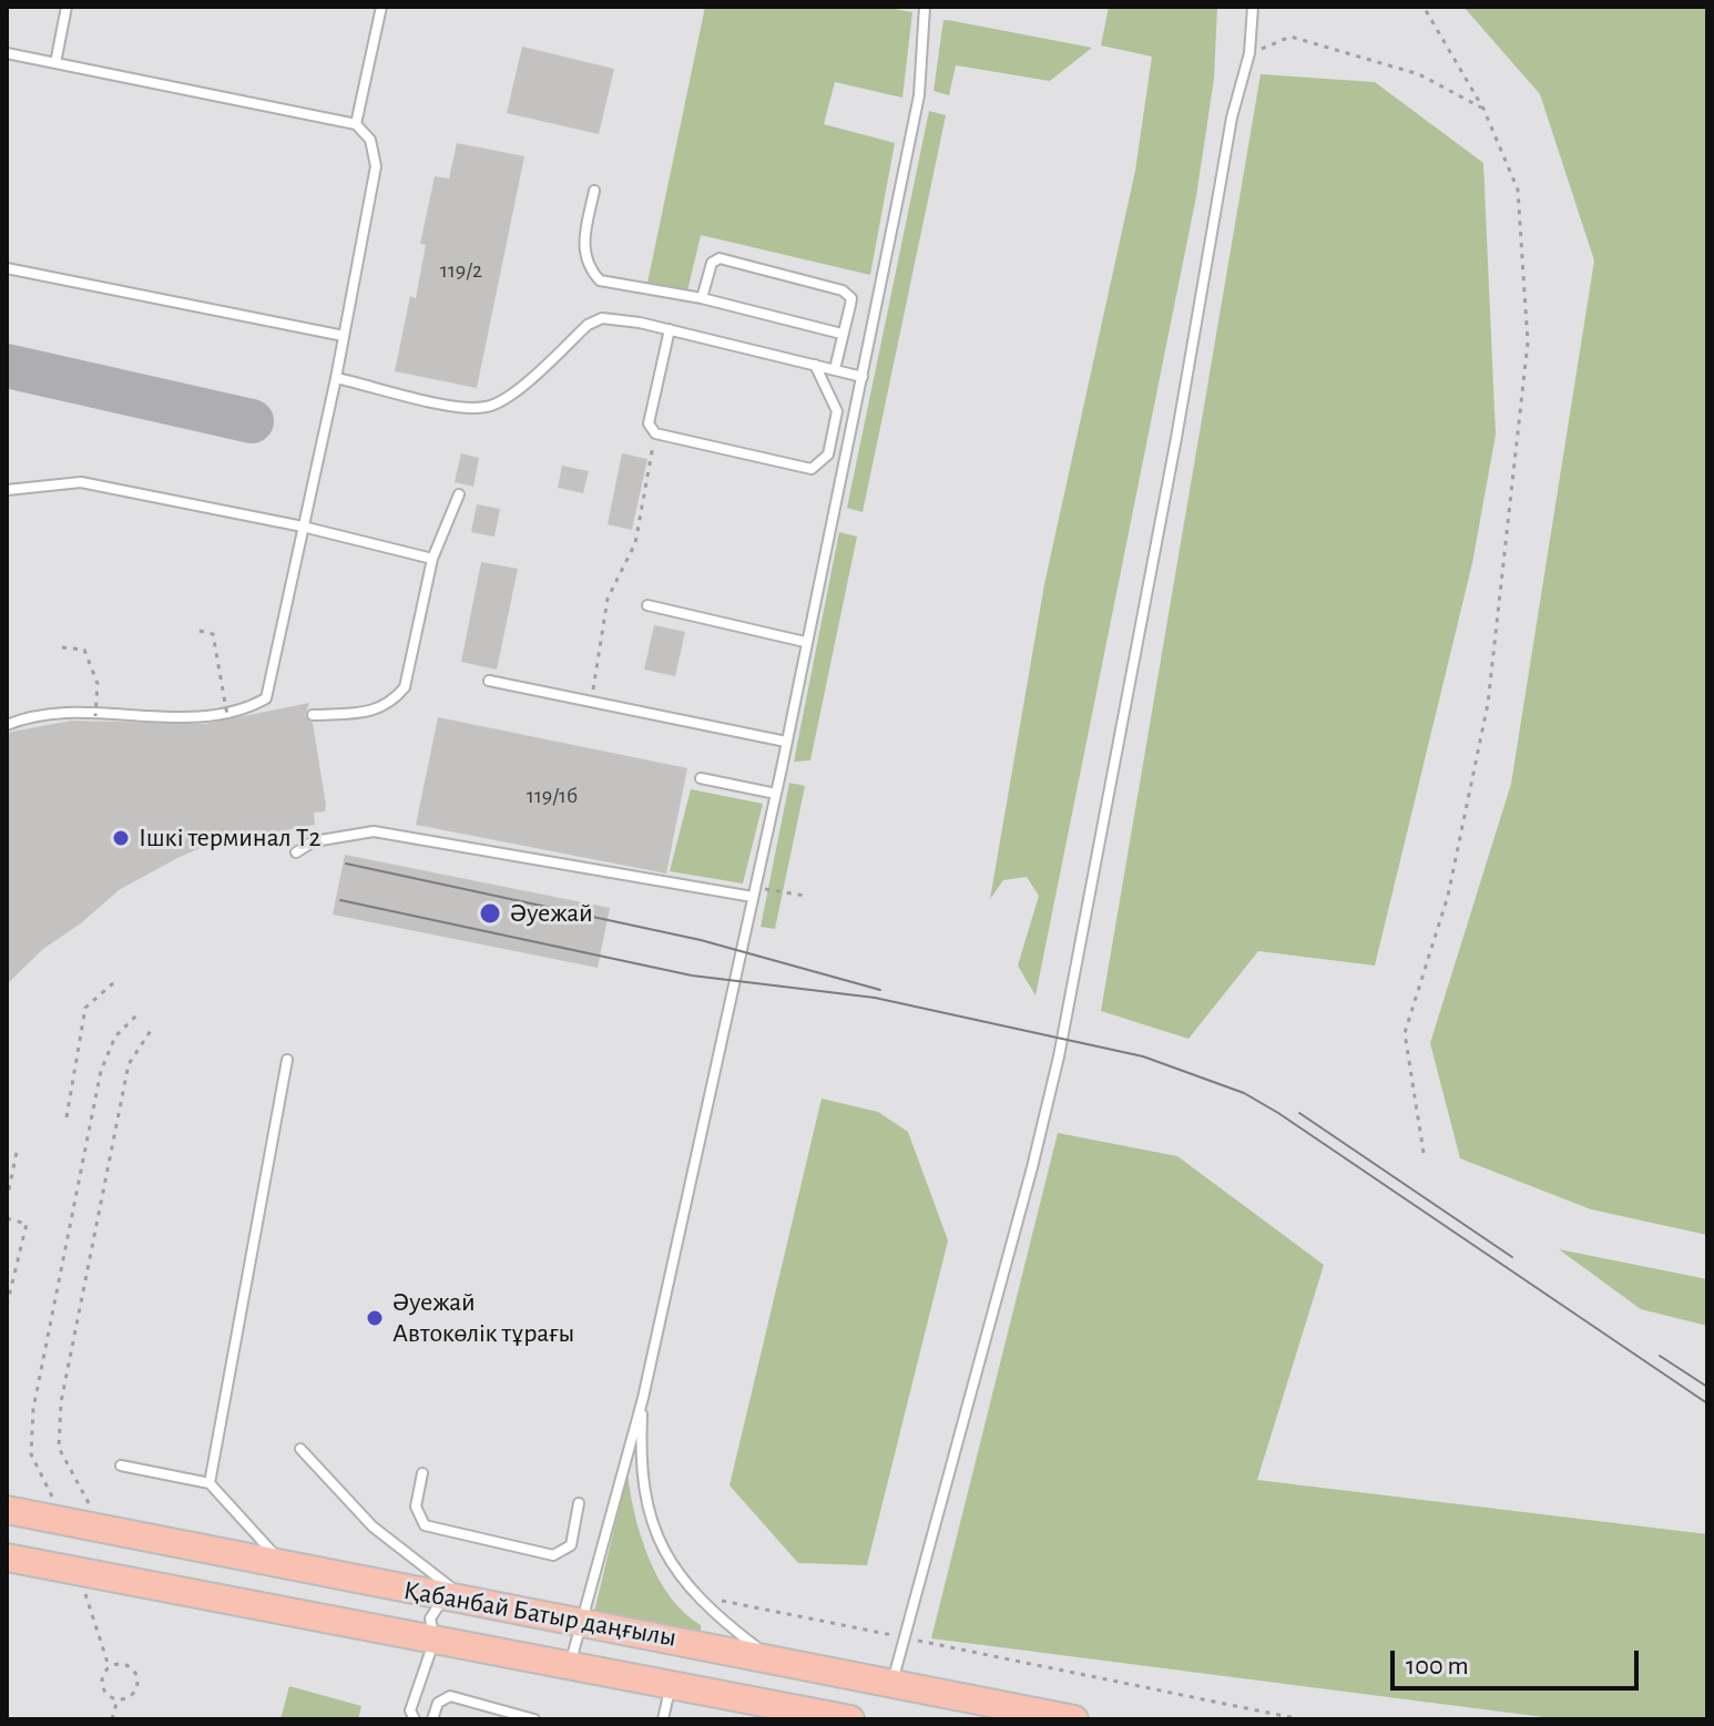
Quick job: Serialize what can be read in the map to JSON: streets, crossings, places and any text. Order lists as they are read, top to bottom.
{
  "streets": {
    "main road": ["Қабанбай Батыр даңғылы"]
  },
  "places": ["Ішкі терминал T2", "Әуежай", "Әуежай Автокөлік тұрағы"],
  "house_numbers": ["119/2", "119/1б"],
  "scale_bar": "100 m"
}
